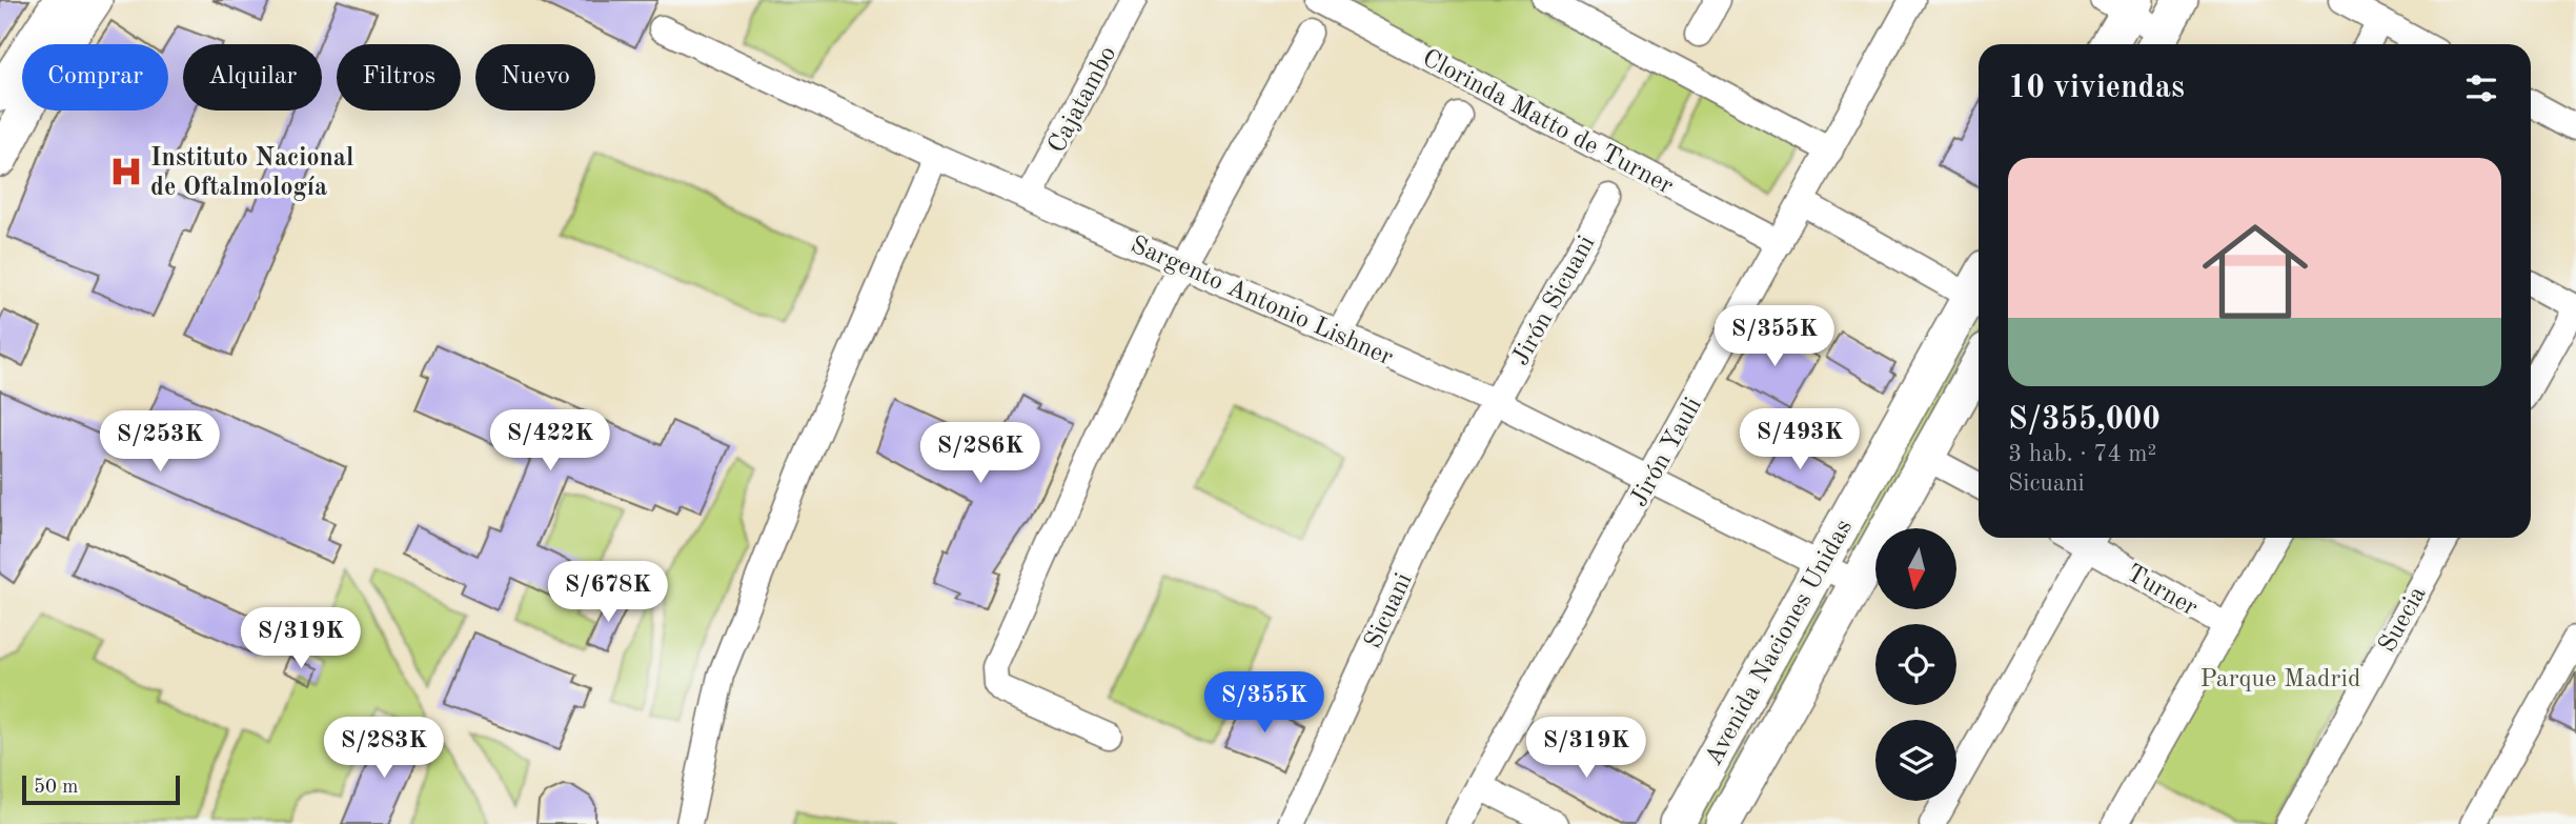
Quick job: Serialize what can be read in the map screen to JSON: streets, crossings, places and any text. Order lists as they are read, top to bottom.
{
  "streets": {
    "main road": ["Avenida Naciones Unidas"],
    "street": [
      "Cajatambo",
      "Clorinda Matto de Turner",
      "Sargento Antonio Lishner",
      "Jirón Sicuani",
      "Jirón Yauli",
      "Turner",
      "Sicuani",
      "Suecia"
    ]
  },
  "crossings": [
    ["Cajatambo", "Sargento Antonio Lishner"],
    ["Clorinda Matto de Turner", "Jirón Yauli"],
    ["Sargento Antonio Lishner", "Jirón Sicuani"],
    ["Sargento Antonio Lishner", "Jirón Yauli"],
    ["Sargento Antonio Lishner", "Sicuani"],
    ["Sargento Antonio Lishner", "Avenida Naciones Unidas"],
    ["Jirón Sicuani", "Sicuani"]
  ],
  "parks": ["Parque Madrid"],
  "places": {
    "hospital": ["Instituto Nacional de Oftalmología"]
  },
  "scale_bar": "50 m",
  "north": "bottom",
  "page": {
    "chip": [
      "Comprar",
      "Alquilar",
      "Filtros",
      "Nuevo"
    ],
    "heading": "10 viviendas",
    "list": [
      {
        "name": "S/355,000",
        "note": "3 hab. · 74 m² · Sicuani"
      }
    ],
    "price": [
      "S/355K",
      "S/493K",
      "S/422K",
      "S/253K",
      "S/286K",
      "S/678K",
      "S/319K",
      "S/355K",
      "S/283K",
      "S/319K"
    ],
    "scale": "50 m"
  }
}
